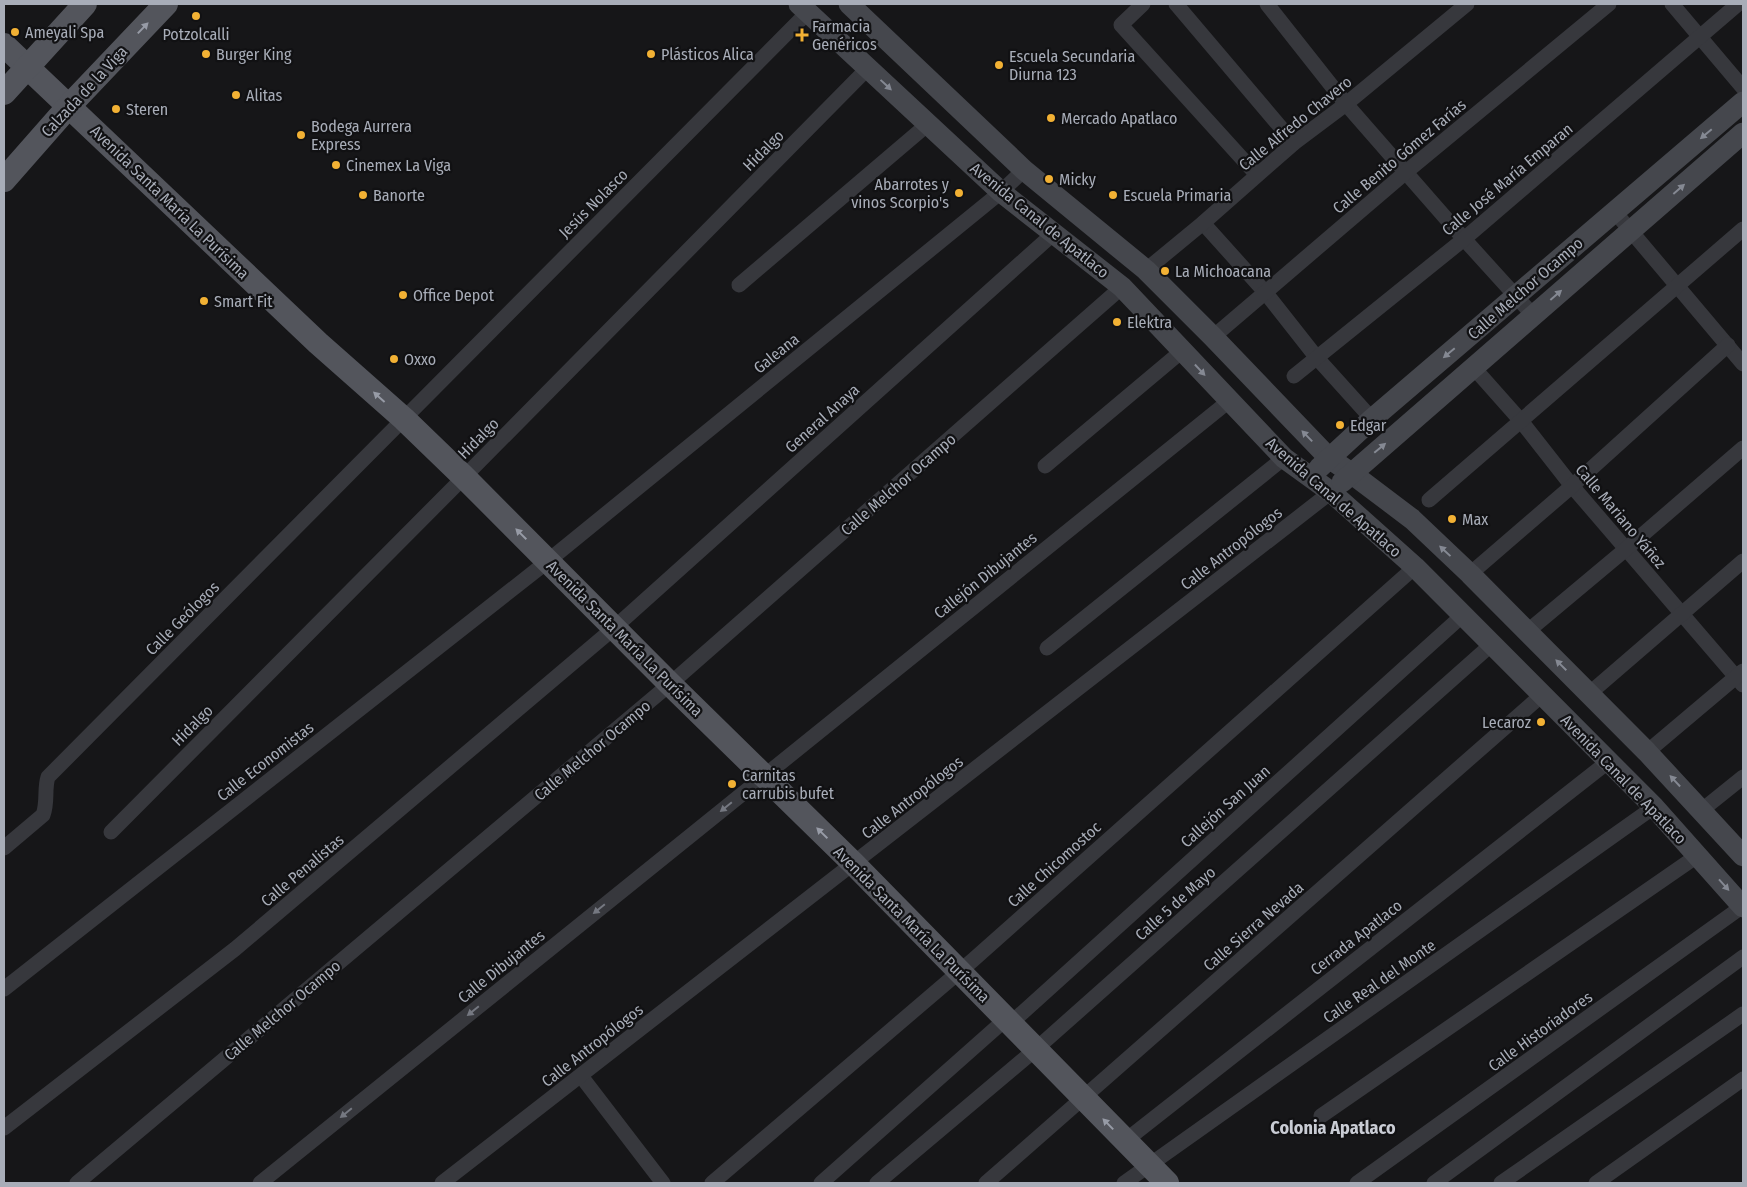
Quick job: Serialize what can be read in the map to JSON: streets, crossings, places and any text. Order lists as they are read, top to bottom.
{
  "streets": {
    "main road": ["Calzada de la Viga", "Avenida Santa María La Purísima"],
    "street": [
      "Calle Alfredo Chavero",
      "Hidalgo",
      "Calle Benito Gómez Farías",
      "Calle José María Emparan",
      "Jesús Nolasco",
      "Avenida Canal de Apatlaco",
      "Calle Melchor Ocampo",
      "Galeana",
      "General Anaya",
      "Calle Mariano Yáñez",
      "Calle Antropólogos",
      "Callejón Dibujantes",
      "Calle Geólogos",
      "Calle Economistas",
      "Callejón San Juan",
      "Calle Chicomostoc",
      "Calle Penalistas",
      "Calle 5 de Mayo",
      "Calle Sierra Nevada",
      "Cerrada Apatlaco",
      "Calle Dibujantes",
      "Calle Real del Monte",
      "Calle Historiadores"
    ]
  },
  "crossings": [
    ["Calzada de la Viga", "Avenida Santa María La Purísima"],
    ["Calle Alfredo Chavero", "Avenida Canal de Apatlaco"],
    ["Hidalgo", "Avenida Santa María La Purísima"],
    ["Hidalgo", "Avenida Canal de Apatlaco"],
    ["Calle Benito Gómez Farías", "Avenida Canal de Apatlaco"],
    ["Avenida Santa María La Purísima", "Jesús Nolasco"],
    ["Avenida Santa María La Purísima", "Calle Melchor Ocampo"],
    ["Avenida Santa María La Purísima", "Galeana"],
    ["Avenida Santa María La Purísima", "General Anaya"],
    ["Avenida Santa María La Purísima", "Calle Antropólogos"],
    ["Avenida Santa María La Purísima", "Callejón Dibujantes"],
    ["Avenida Santa María La Purísima", "Calle Geólogos"],
    ["Avenida Santa María La Purísima", "Calle Economistas"],
    ["Avenida Santa María La Purísima", "Callejón San Juan"],
    ["Avenida Santa María La Purísima", "Calle Chicomostoc"],
    ["Avenida Santa María La Purísima", "Calle Penalistas"],
    ["Avenida Santa María La Purísima", "Calle 5 de Mayo"],
    ["Avenida Santa María La Purísima", "Calle Sierra Nevada"],
    ["Avenida Santa María La Purísima", "Cerrada Apatlaco"],
    ["Avenida Santa María La Purísima", "Calle Dibujantes"],
    ["Avenida Santa María La Purísima", "Calle Real del Monte"],
    ["Jesús Nolasco", "Avenida Canal de Apatlaco"],
    ["Jesús Nolasco", "Calle Geólogos"],
    ["Avenida Canal de Apatlaco", "Calle Melchor Ocampo"],
    ["Avenida Canal de Apatlaco", "Galeana"],
    ["Avenida Canal de Apatlaco", "General Anaya"],
    ["Avenida Canal de Apatlaco", "Calle Antropólogos"],
    ["Avenida Canal de Apatlaco", "Callejón Dibujantes"],
    ["Avenida Canal de Apatlaco", "Callejón San Juan"],
    ["Avenida Canal de Apatlaco", "Calle Chicomostoc"],
    ["Avenida Canal de Apatlaco", "Calle 5 de Mayo"],
    ["Avenida Canal de Apatlaco", "Calle Sierra Nevada"],
    ["Avenida Canal de Apatlaco", "Cerrada Apatlaco"],
    ["Avenida Canal de Apatlaco", "Calle Real del Monte"],
    ["Avenida Canal de Apatlaco", "Calle Historiadores"],
    ["Calle Melchor Ocampo", "Calle Mariano Yáñez"],
    ["Calle Melchor Ocampo", "Calle Antropólogos"],
    ["Galeana", "Calle Economistas"],
    ["General Anaya", "Calle Penalistas"],
    ["Callejón Dibujantes", "Calle Dibujantes"]
  ],
  "one_way": ["Avenida Santa María La Purísima", "Calle Dibujantes"],
  "districts": ["Colonia Apatlaco"],
  "places": {
    "other": [
      "Potzolcalli",
      "Ameyali Spa",
      "Burger King",
      "Plásticos Alica",
      "Escuela Secundaria Diurna 123",
      "Alitas",
      "Steren",
      "Mercado Apatlaco",
      "Bodega Aurrera Express",
      "Cinemex La Viga",
      "Micky",
      "Abarrotes y vinos Scorpio's",
      "Banorte",
      "Escuela Primaria",
      "La Michoacana",
      "Office Depot",
      "Smart Fit",
      "Elektra",
      "Oxxo",
      "Edgar",
      "Max",
      "Lecaroz",
      "Carnitas carrubis bufet"
    ],
    "health": ["Farmacia Genéricos"]
  }
}
